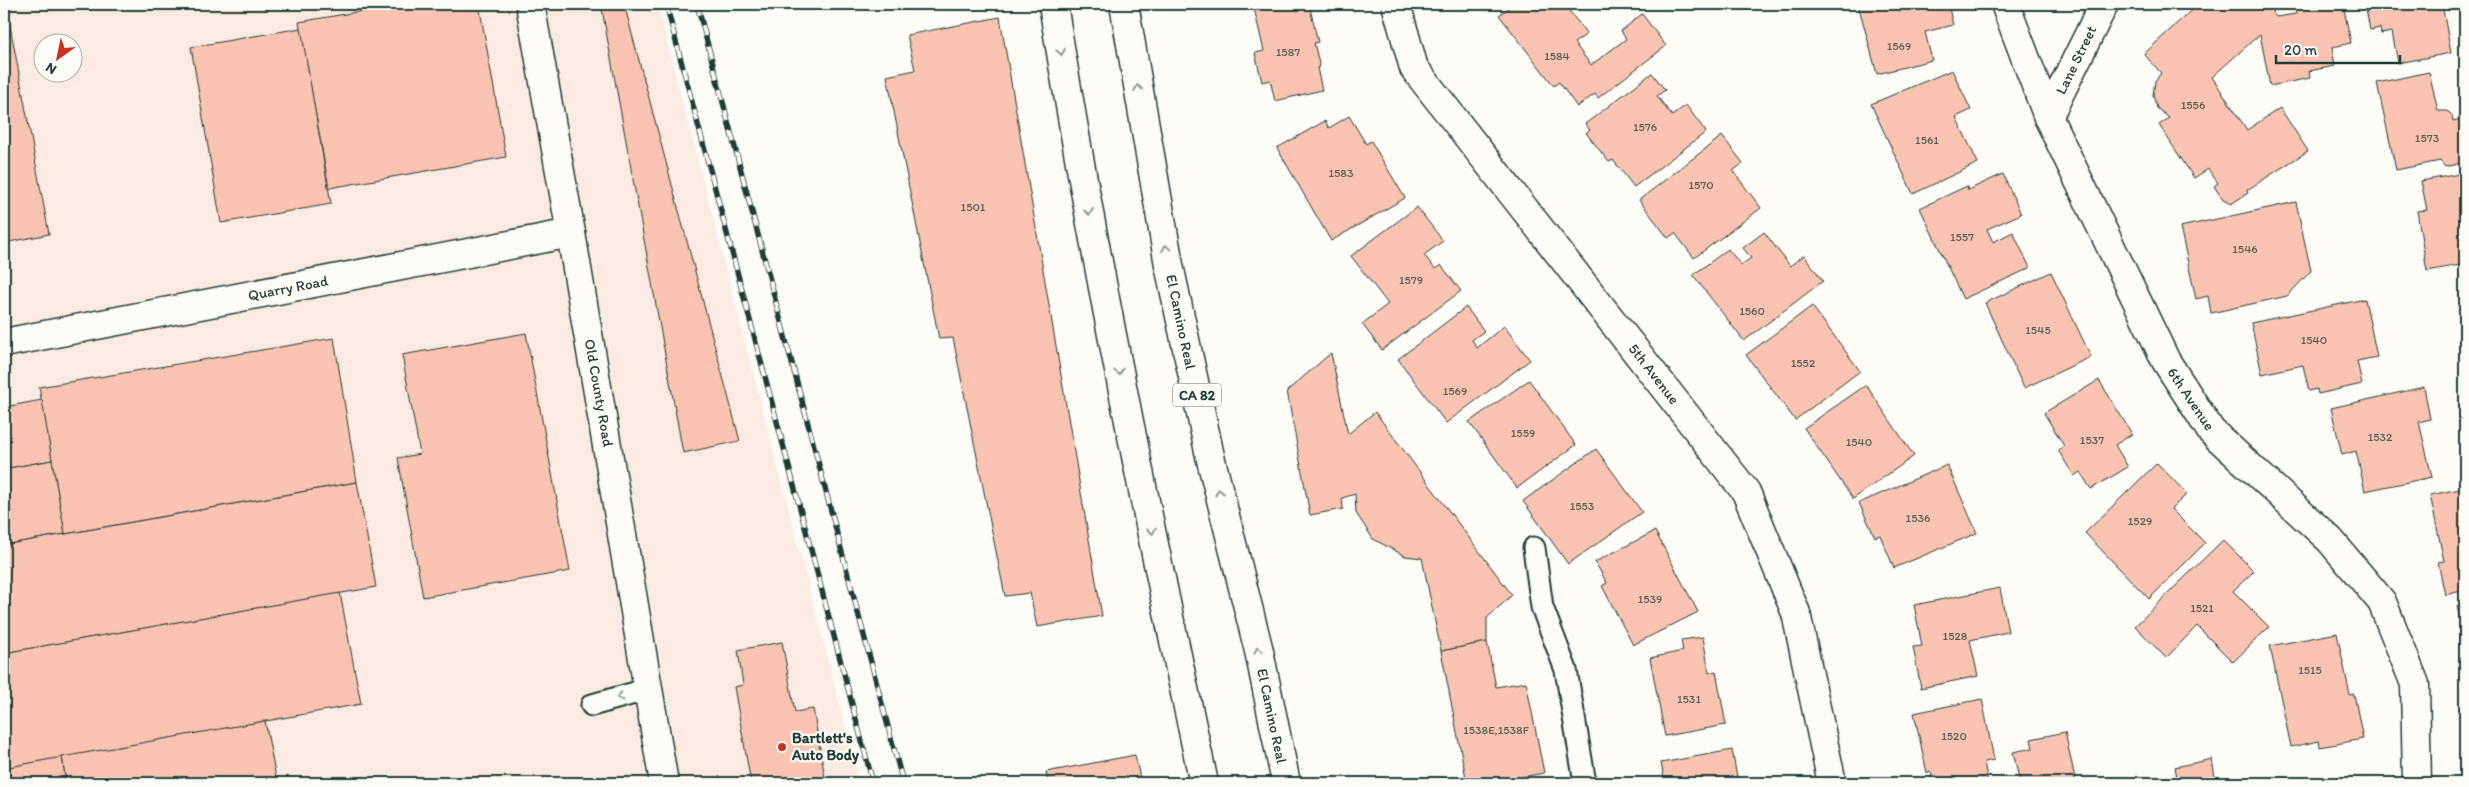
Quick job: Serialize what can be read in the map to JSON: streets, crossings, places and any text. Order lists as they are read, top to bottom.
{
  "streets": {
    "street": [
      "Lane Street",
      "Quarry Road",
      "El Camino Real",
      "5th Avenue",
      "Old County Road",
      "CA 82",
      "6th Avenue"
    ]
  },
  "crossings": [
    ["Lane Street", "6th Avenue"],
    ["Quarry Road", "Old County Road"]
  ],
  "places": ["Bartlett's Auto Body"],
  "house_numbers": [
    "1569",
    "1587",
    "1584",
    "1556",
    "1576",
    "1573",
    "1561",
    "1583",
    "1570",
    "1501",
    "1557",
    "1546",
    "1579",
    "1560",
    "1545",
    "1540",
    "1552",
    "1569",
    "1559",
    "1532",
    "1537",
    "1540",
    "1553",
    "1536",
    "1529",
    "1539",
    "1521",
    "1528",
    "1515",
    "1531",
    "1538E,1538F",
    "1520"
  ],
  "scale_bar": "20 m",
  "north": "bottom left"
}
